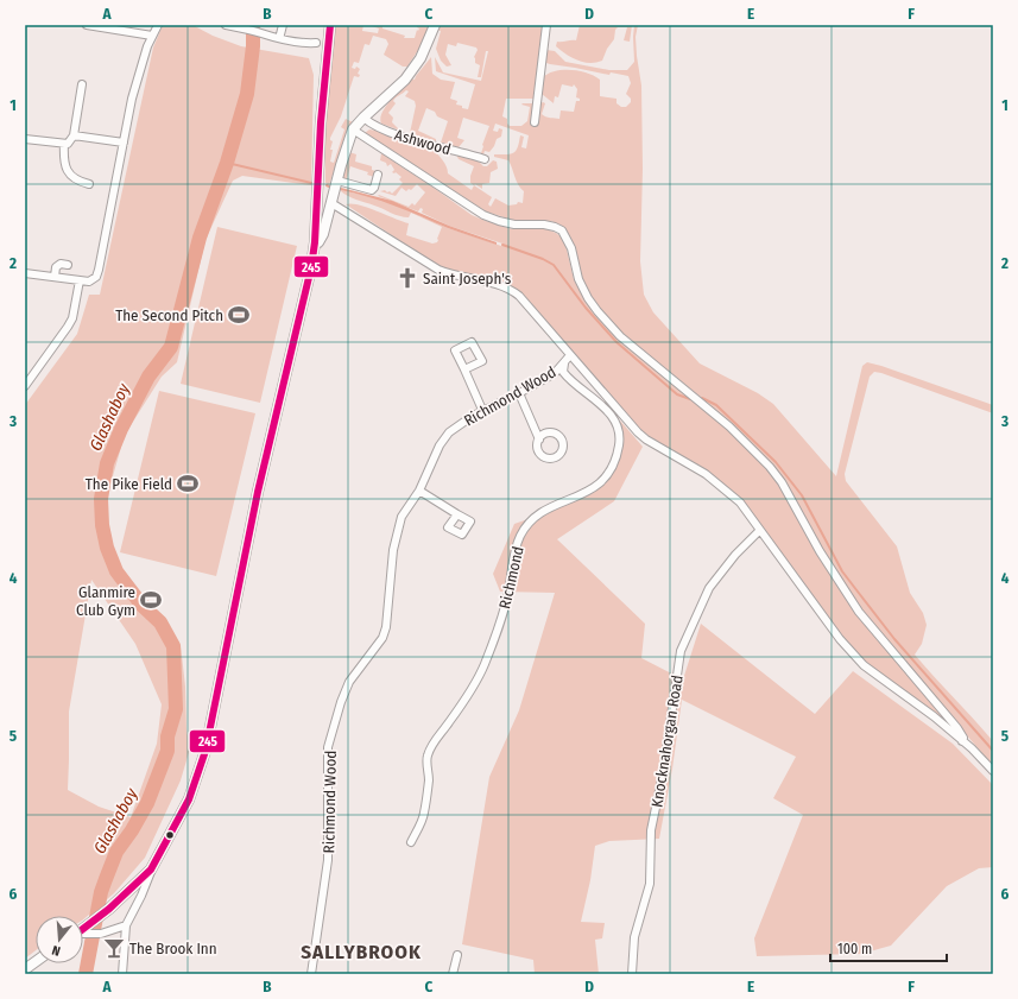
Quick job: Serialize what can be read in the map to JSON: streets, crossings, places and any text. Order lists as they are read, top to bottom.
{
  "streets": {
    "street": [
      "Ashwood",
      "Richmond Wood",
      "Richmond",
      "Knocknahorgan Road"
    ]
  },
  "crossings": [
    ["Richmond Wood", "Richmond"]
  ],
  "districts": ["SALLYBROOK"],
  "water": ["Glashaboy"],
  "places": {
    "church": ["Saint Joseph's"],
    "sports": ["The Second Pitch", "The Pike Field", "Glanmire Club Gym"],
    "bar": ["The Brook Inn"]
  },
  "lines": ["transit line 245"],
  "scale_bar": "100 m",
  "north": "bottom",
  "grid": {
    "columns": [
      "A",
      "B",
      "C",
      "D",
      "E",
      "F"
    ],
    "rows": [
      "1",
      "2",
      "3",
      "4",
      "5",
      "6"
    ]
  }
}
